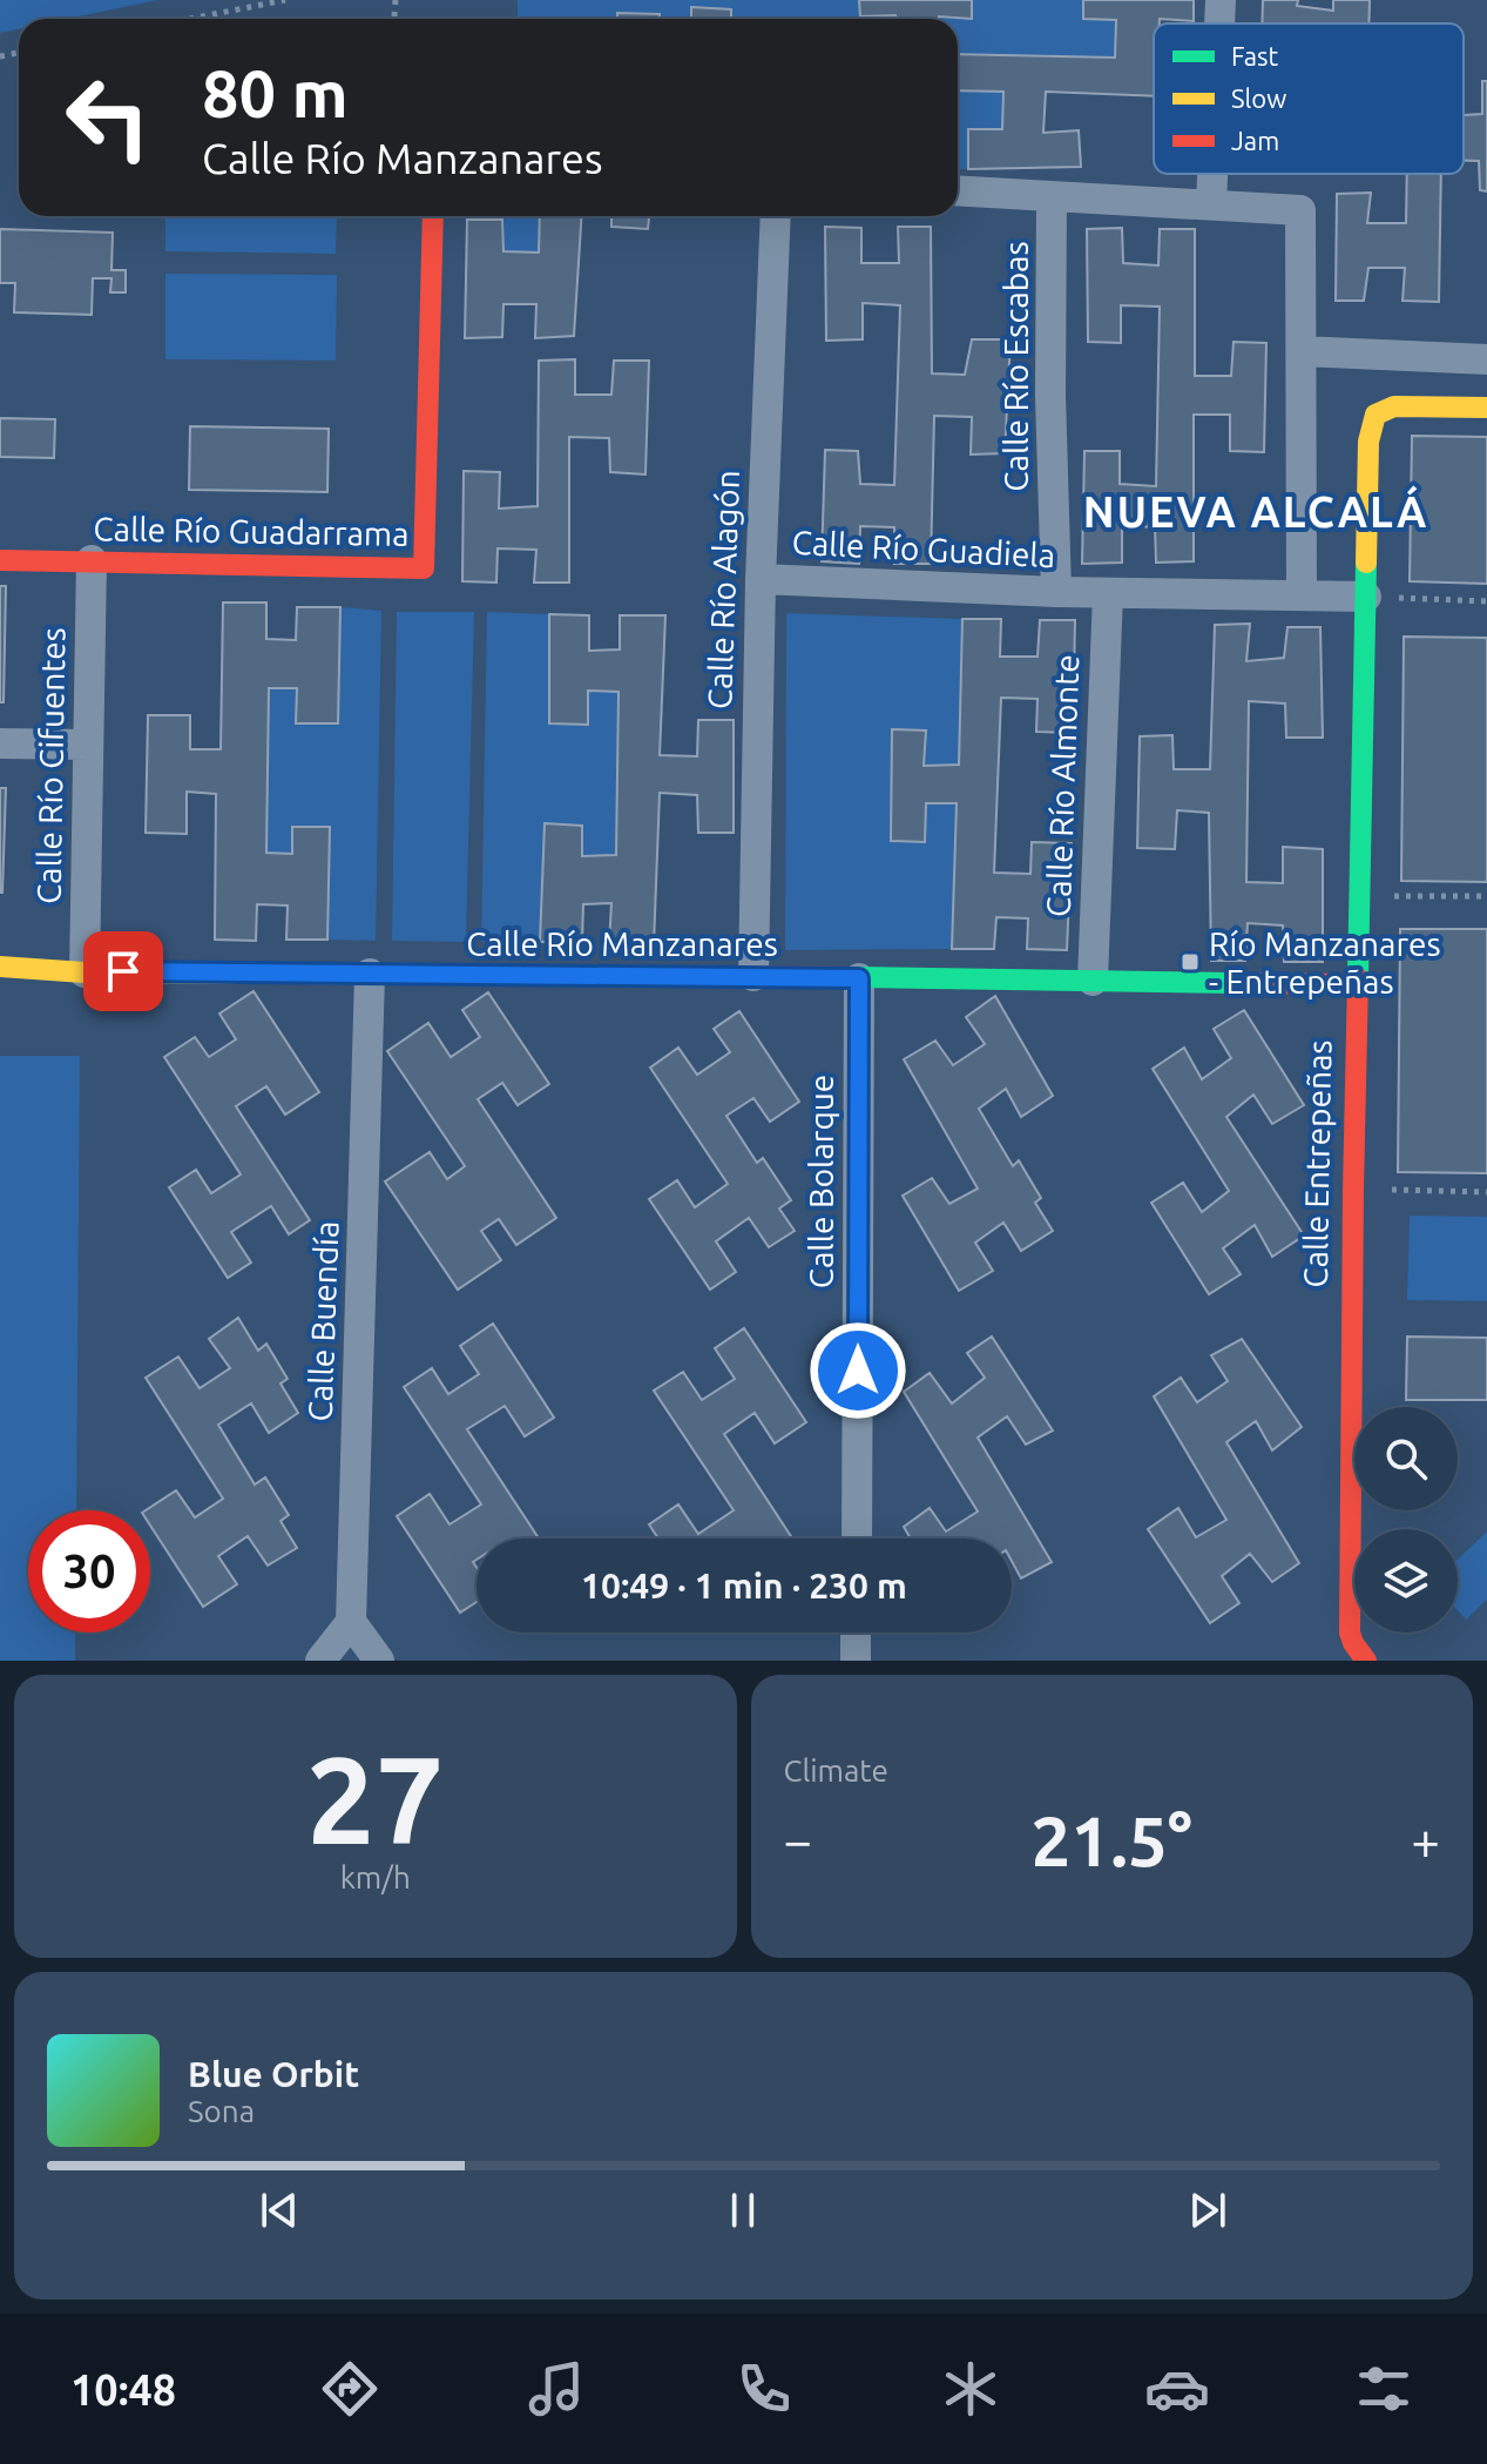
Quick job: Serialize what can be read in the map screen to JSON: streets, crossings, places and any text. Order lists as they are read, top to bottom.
{
  "streets": {
    "street": [
      "Calle Río Escabas",
      "Calle Río Guadarrama",
      "Calle Río Guadiela",
      "Calle Río Alagón",
      "Calle Río Cifuentes",
      "Calle Río Almonte",
      "Calle Río Manzanares",
      "Calle Entrepeñas",
      "Calle Bolarque",
      "Calle Buendía"
    ]
  },
  "crossings": [
    ["Calle Río Escabas", "Calle Río Guadiela"],
    ["Calle Río Guadarrama", "Calle Río Cifuentes"],
    ["Calle Río Guadiela", "Calle Río Alagón"],
    ["Calle Río Guadiela", "Calle Río Almonte"],
    ["Calle Río Guadiela", "Calle Entrepeñas"],
    ["Calle Río Alagón", "Calle Río Manzanares"],
    ["Calle Río Cifuentes", "Calle Río Manzanares"],
    ["Calle Río Almonte", "Calle Río Manzanares"],
    ["Calle Río Manzanares", "Calle Entrepeñas"],
    ["Calle Río Manzanares", "Calle Bolarque"],
    ["Calle Río Manzanares", "Calle Buendía"]
  ],
  "districts": ["NUEVA ALCALÁ"],
  "places": {
    "transit": ["Río Manzanares - Entrepeñas"]
  },
  "legend": ["Fast", "Slow", "Jam"],
  "page": {
    "turn": ["80 m", "Calle Río Manzanares"],
    "limit": "30",
    "trip": "10:49 · 1 min · 230 m",
    "tile": [
      ["27", "km/h"],
      "Climate"
    ],
    "heat": ["−", "21.5°", "+"],
    "song": ["Blue Orbit", "Sona"],
    "tabs": "10:48"
  }
}
